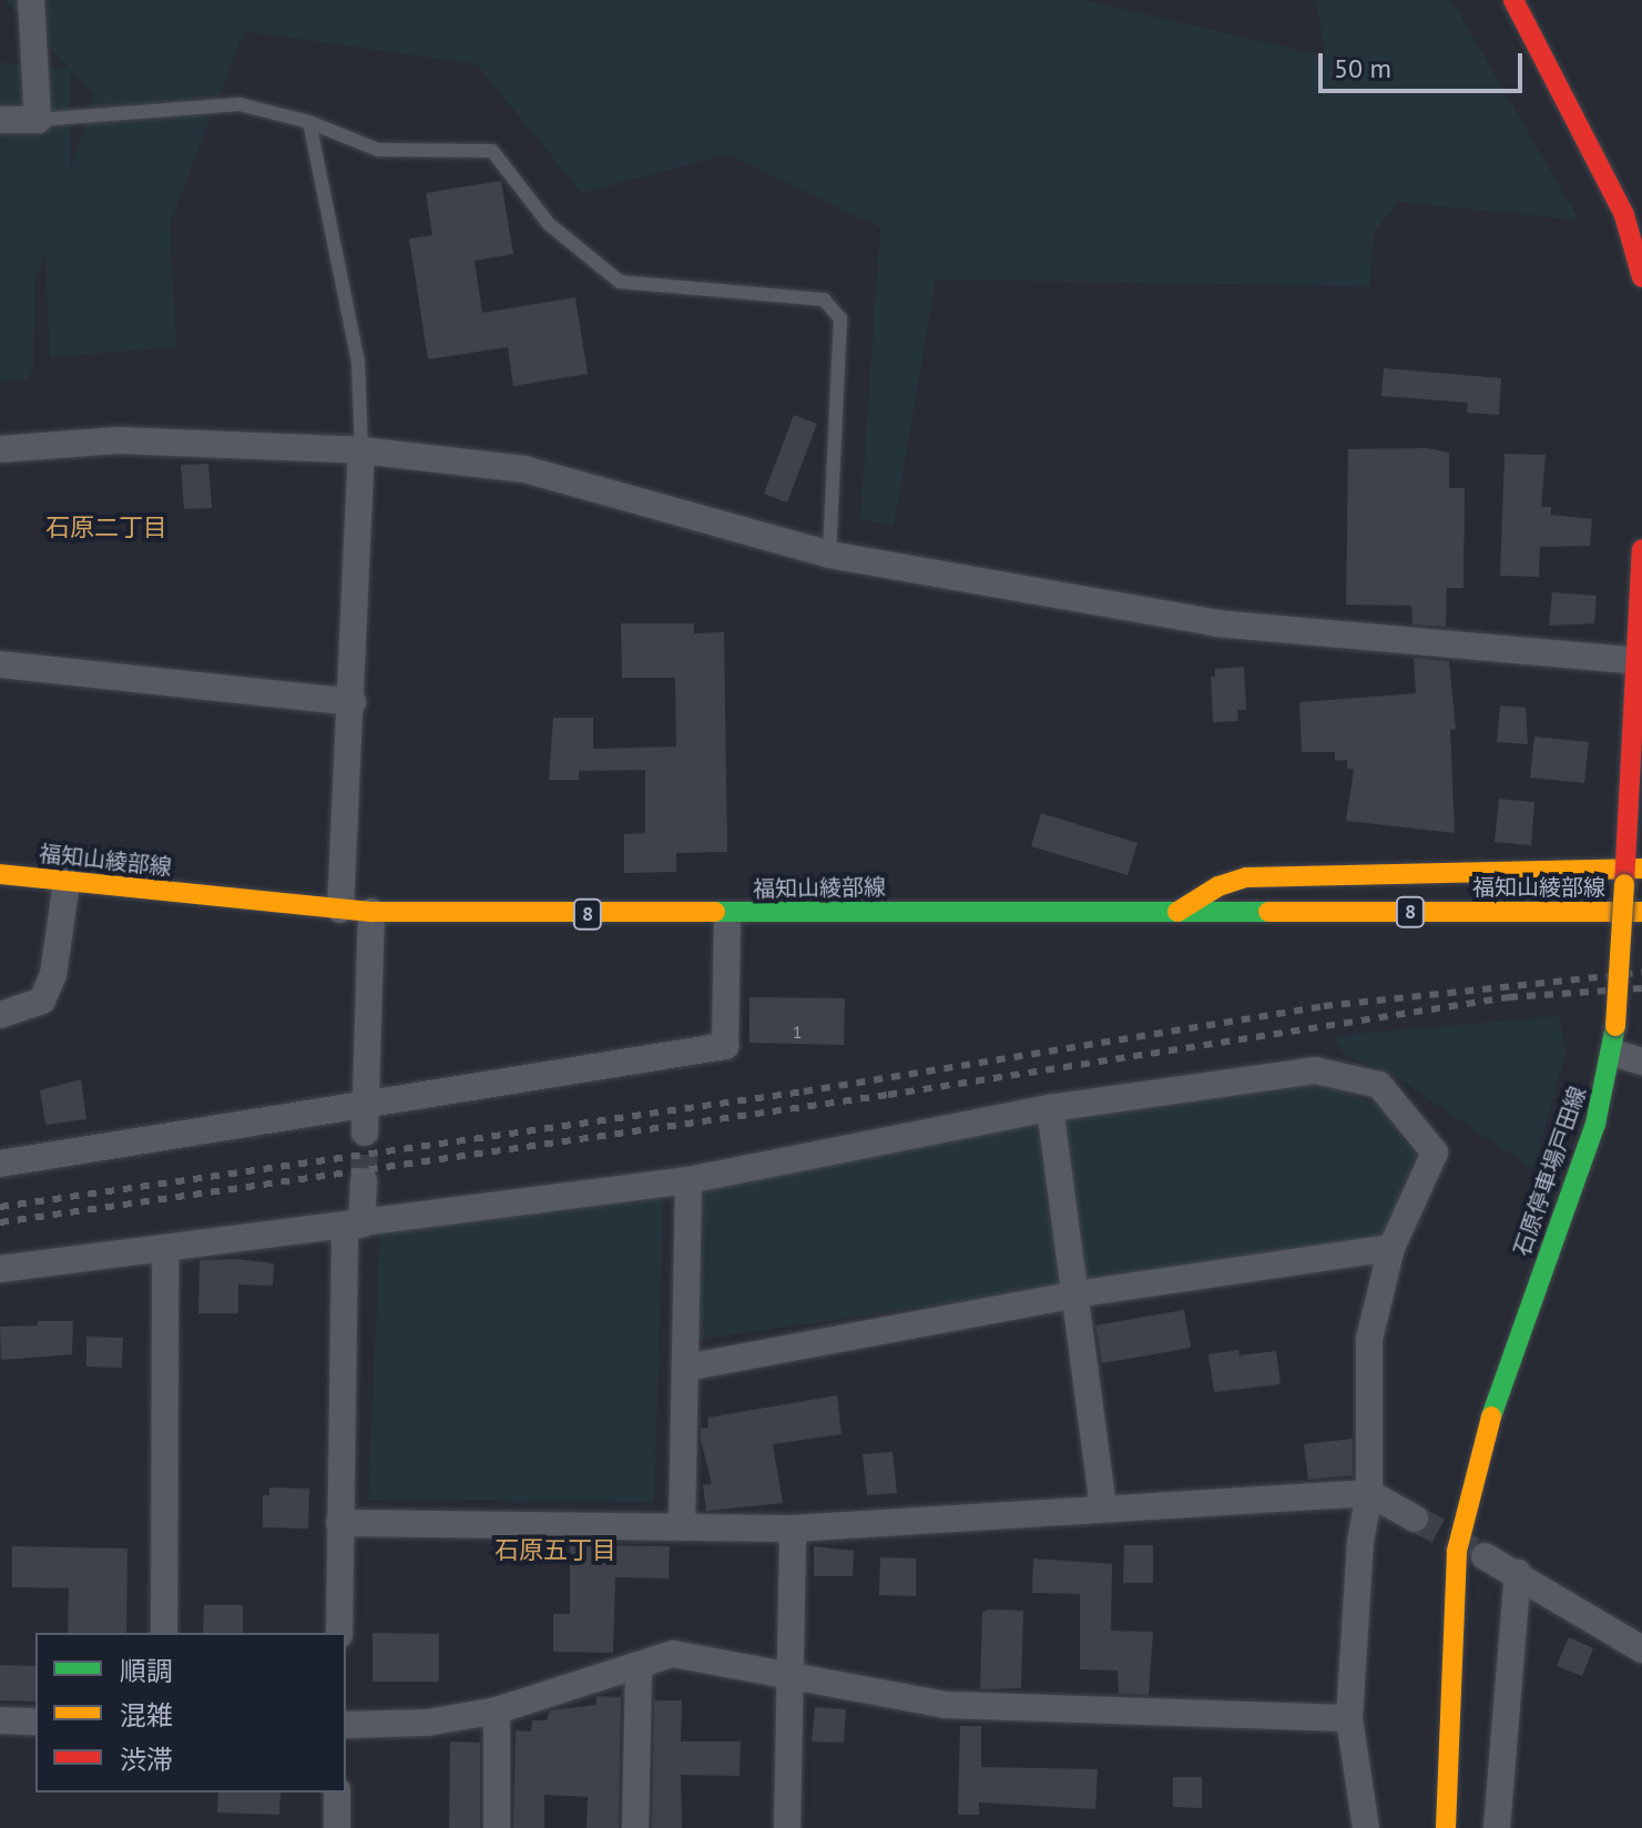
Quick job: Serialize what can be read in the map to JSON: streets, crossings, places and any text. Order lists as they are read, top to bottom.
{
  "streets": {
    "main road": ["福知山綾部線", "8", "石原停車場戸田線"]
  },
  "districts": ["石原二丁目", "石原五丁目"],
  "house_numbers": ["1"],
  "legend": ["順調", "混雑", "渋滞"],
  "scale_bar": "50 m"
}
